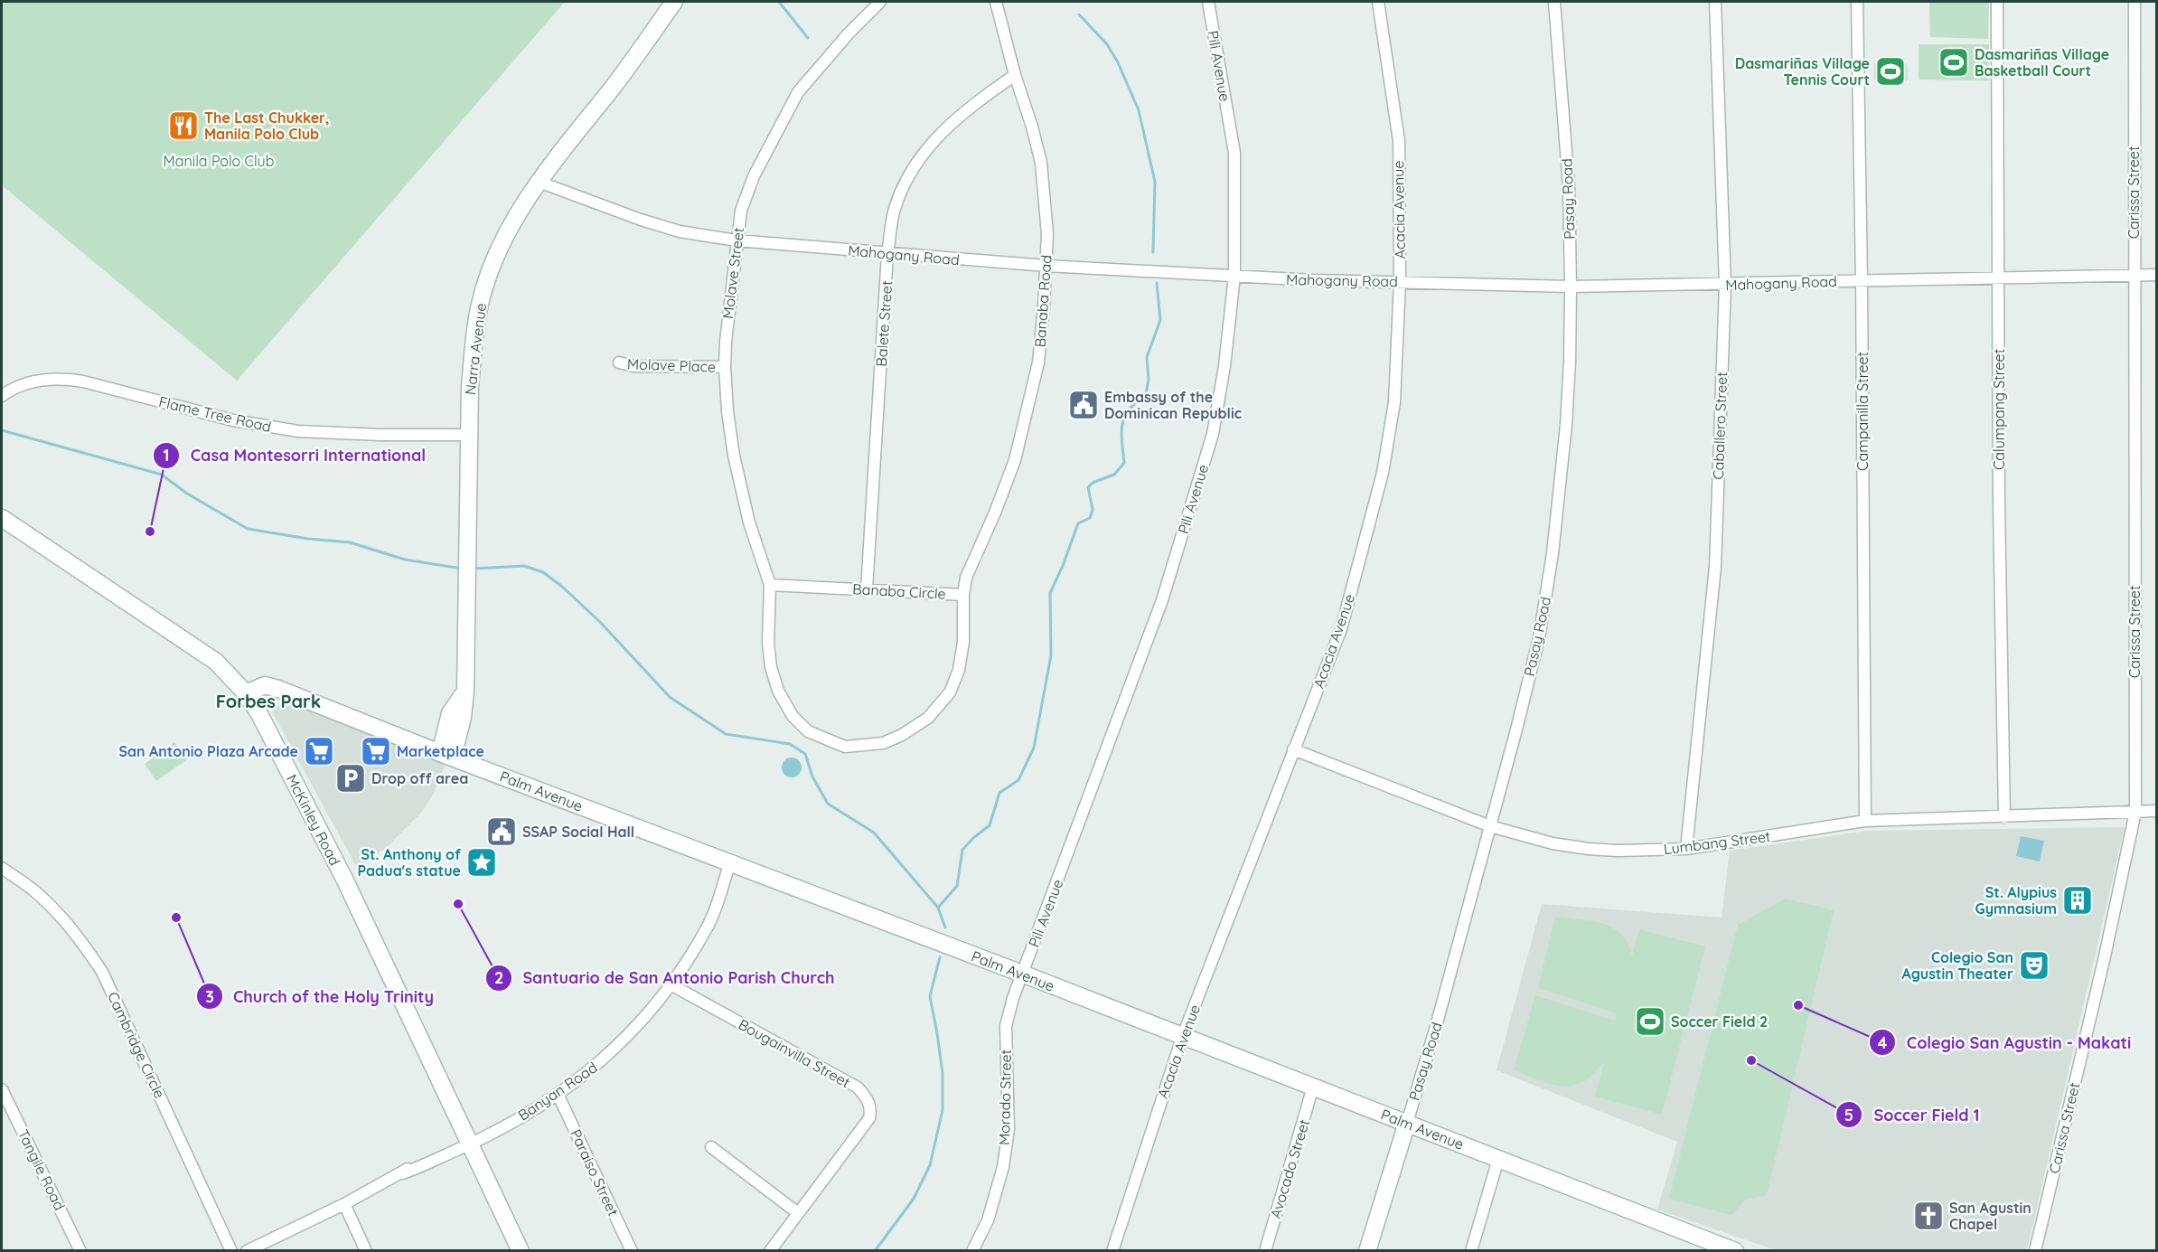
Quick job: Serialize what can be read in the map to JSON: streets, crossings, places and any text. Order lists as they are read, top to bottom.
{
  "streets": {
    "street": [
      "Pili Avenue",
      "Carissa Street",
      "Pasay Road",
      "Acacia Avenue",
      "Mahogany Road",
      "Molave Street",
      "Banaba Road",
      "Balete Street",
      "Narra Avenue",
      "Molave Place",
      "Calumpang Street",
      "Campanilla Street",
      "Flame Tree Road",
      "Caballero Street",
      "Banaba Circle",
      "Palm Avenue",
      "McKinley Road",
      "Lumbang Street",
      "Cambridge Circle",
      "Bougainvilla Street",
      "Banyan Road",
      "Morado Street",
      "Avocado Street",
      "Tangile Road",
      "Paraiso Street"
    ]
  },
  "crossings": [
    ["Pili Avenue", "Mahogany Road"],
    ["Pili Avenue", "Palm Avenue"],
    ["Pili Avenue", "Morado Street"],
    ["Carissa Street", "Mahogany Road"],
    ["Carissa Street", "Lumbang Street"],
    ["Pasay Road", "Mahogany Road"],
    ["Pasay Road", "Palm Avenue"],
    ["Pasay Road", "Lumbang Street"],
    ["Acacia Avenue", "Mahogany Road"],
    ["Acacia Avenue", "Palm Avenue"],
    ["Acacia Avenue", "Lumbang Street"],
    ["Mahogany Road", "Molave Street"],
    ["Mahogany Road", "Banaba Road"],
    ["Mahogany Road", "Balete Street"],
    ["Mahogany Road", "Narra Avenue"],
    ["Mahogany Road", "Calumpang Street"],
    ["Mahogany Road", "Campanilla Street"],
    ["Mahogany Road", "Caballero Street"],
    ["Molave Street", "Molave Place"],
    ["Molave Street", "Banaba Circle"],
    ["Banaba Road", "Balete Street"],
    ["Banaba Road", "Banaba Circle"],
    ["Balete Street", "Banaba Circle"],
    ["Narra Avenue", "Flame Tree Road"],
    ["Narra Avenue", "Palm Avenue"],
    ["Calumpang Street", "Lumbang Street"],
    ["Campanilla Street", "Lumbang Street"],
    ["Caballero Street", "Lumbang Street"],
    ["Palm Avenue", "McKinley Road"],
    ["Palm Avenue", "Banyan Road"],
    ["Palm Avenue", "Morado Street"],
    ["Palm Avenue", "Avocado Street"],
    ["McKinley Road", "Banyan Road"],
    ["Bougainvilla Street", "Banyan Road"],
    ["Banyan Road", "Paraiso Street"]
  ],
  "districts": ["Forbes Park"],
  "parks": ["Manila Polo Club"],
  "places": {
    "sports": ["Dasmariñas Village Basketball Court", "Dasmariñas Village Tennis Court", "Soccer Field 2"],
    "restaurant": ["The Last Chukker, Manila Polo Club"],
    "public building": ["Embassy of the Dominican Republic", "SSAP Social Hall"],
    "other": [
      "Casa Montesorri International",
      "Santuario de San Antonio Parish Church",
      "Church of the Holy Trinity",
      "Colegio San Agustin - Makati",
      "Soccer Field 1"
    ],
    "supermarket": ["San Antonio Plaza Arcade", "Marketplace"],
    "parking": ["Drop off area"],
    "place": ["St. Anthony of Padua's statue"],
    "building": ["St. Alypius Gymnasium"],
    "theatre": ["Colegio San Agustin Theater"],
    "church": ["San Agustin Chapel"]
  }
}
